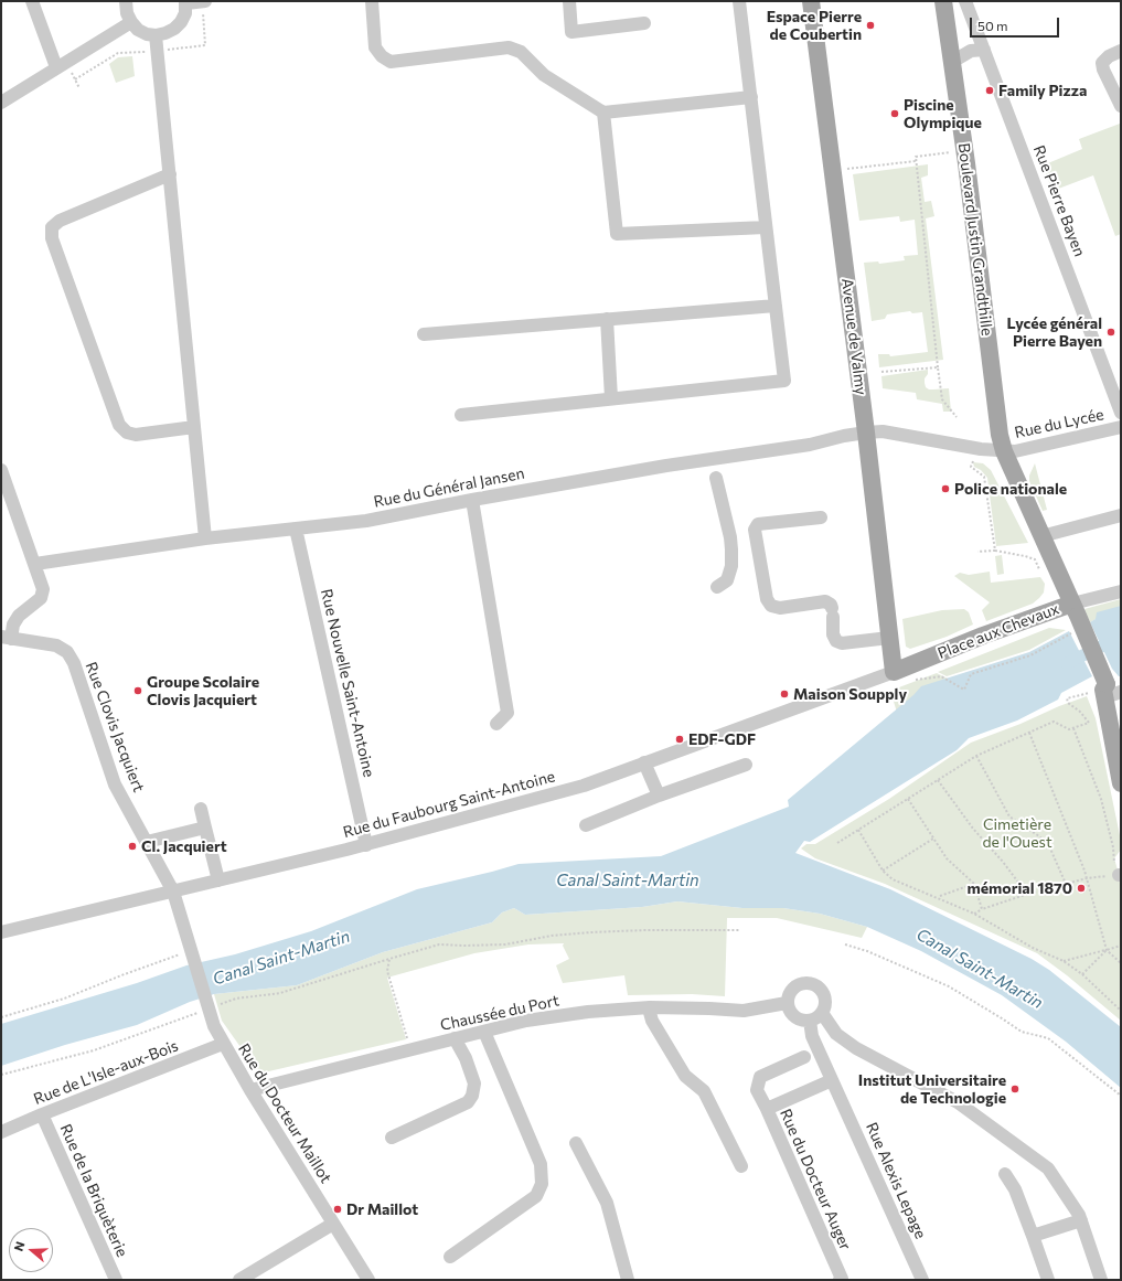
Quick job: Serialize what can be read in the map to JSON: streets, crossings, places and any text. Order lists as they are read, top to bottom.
{
  "streets": {
    "main road": ["Boulevard Justin Grandthille", "Avenue de Valmy", "Place aux Chevaux"],
    "street": [
      "Rue Pierre Bayen",
      "Rue du Lycée",
      "Rue du Général Jansen",
      "Rue Nouvelle Saint-Antoine",
      "Rue Clovis Jacquiert",
      "Rue du Faubourg Saint-Antoine",
      "Chaussée du Port",
      "Rue de L'Isle-aux-Bois",
      "Rue du Docteur Maillot",
      "Rue du Docteur Auger",
      "Rue Alexis Lepage",
      "Rue de la Briquèterie"
    ]
  },
  "crossings": [
    ["Boulevard Justin Grandthille", "Rue du Lycée"],
    ["Boulevard Justin Grandthille", "Place aux Chevaux"],
    ["Avenue de Valmy", "Rue du Lycée"],
    ["Avenue de Valmy", "Rue du Général Jansen"],
    ["Avenue de Valmy", "Place aux Chevaux"],
    ["Avenue de Valmy", "Rue du Faubourg Saint-Antoine"],
    ["Rue du Lycée", "Rue du Général Jansen"],
    ["Rue du Lycée", "Place aux Chevaux"],
    ["Rue du Général Jansen", "Rue Nouvelle Saint-Antoine"],
    ["Rue du Général Jansen", "Rue Clovis Jacquiert"],
    ["Place aux Chevaux", "Rue du Faubourg Saint-Antoine"],
    ["Rue Nouvelle Saint-Antoine", "Rue du Faubourg Saint-Antoine"],
    ["Rue Clovis Jacquiert", "Rue du Faubourg Saint-Antoine"],
    ["Chaussée du Port", "Rue du Docteur Maillot"],
    ["Chaussée du Port", "Rue Alexis Lepage"],
    ["Rue de L'Isle-aux-Bois", "Rue du Docteur Maillot"],
    ["Rue de L'Isle-aux-Bois", "Rue de la Briquèterie"],
    ["Rue du Docteur Auger", "Rue Alexis Lepage"]
  ],
  "water": ["Canal Saint-Martin"],
  "parks": ["Cimetière de l'Ouest"],
  "places": [
    "Espace Pierre de Coubertin",
    "Family Pizza",
    "Piscine Olympique",
    "Lycée général Pierre Bayen",
    "Police nationale",
    "Groupe Scolaire Clovis Jacquiert",
    "Maison Soupply",
    "EDF-GDF",
    "Cl. Jacquiert",
    "mémorial 1870",
    "Institut Universitaire de Technologie",
    "Dr Maillot"
  ],
  "scale_bar": "50 m",
  "north": "left"
}
